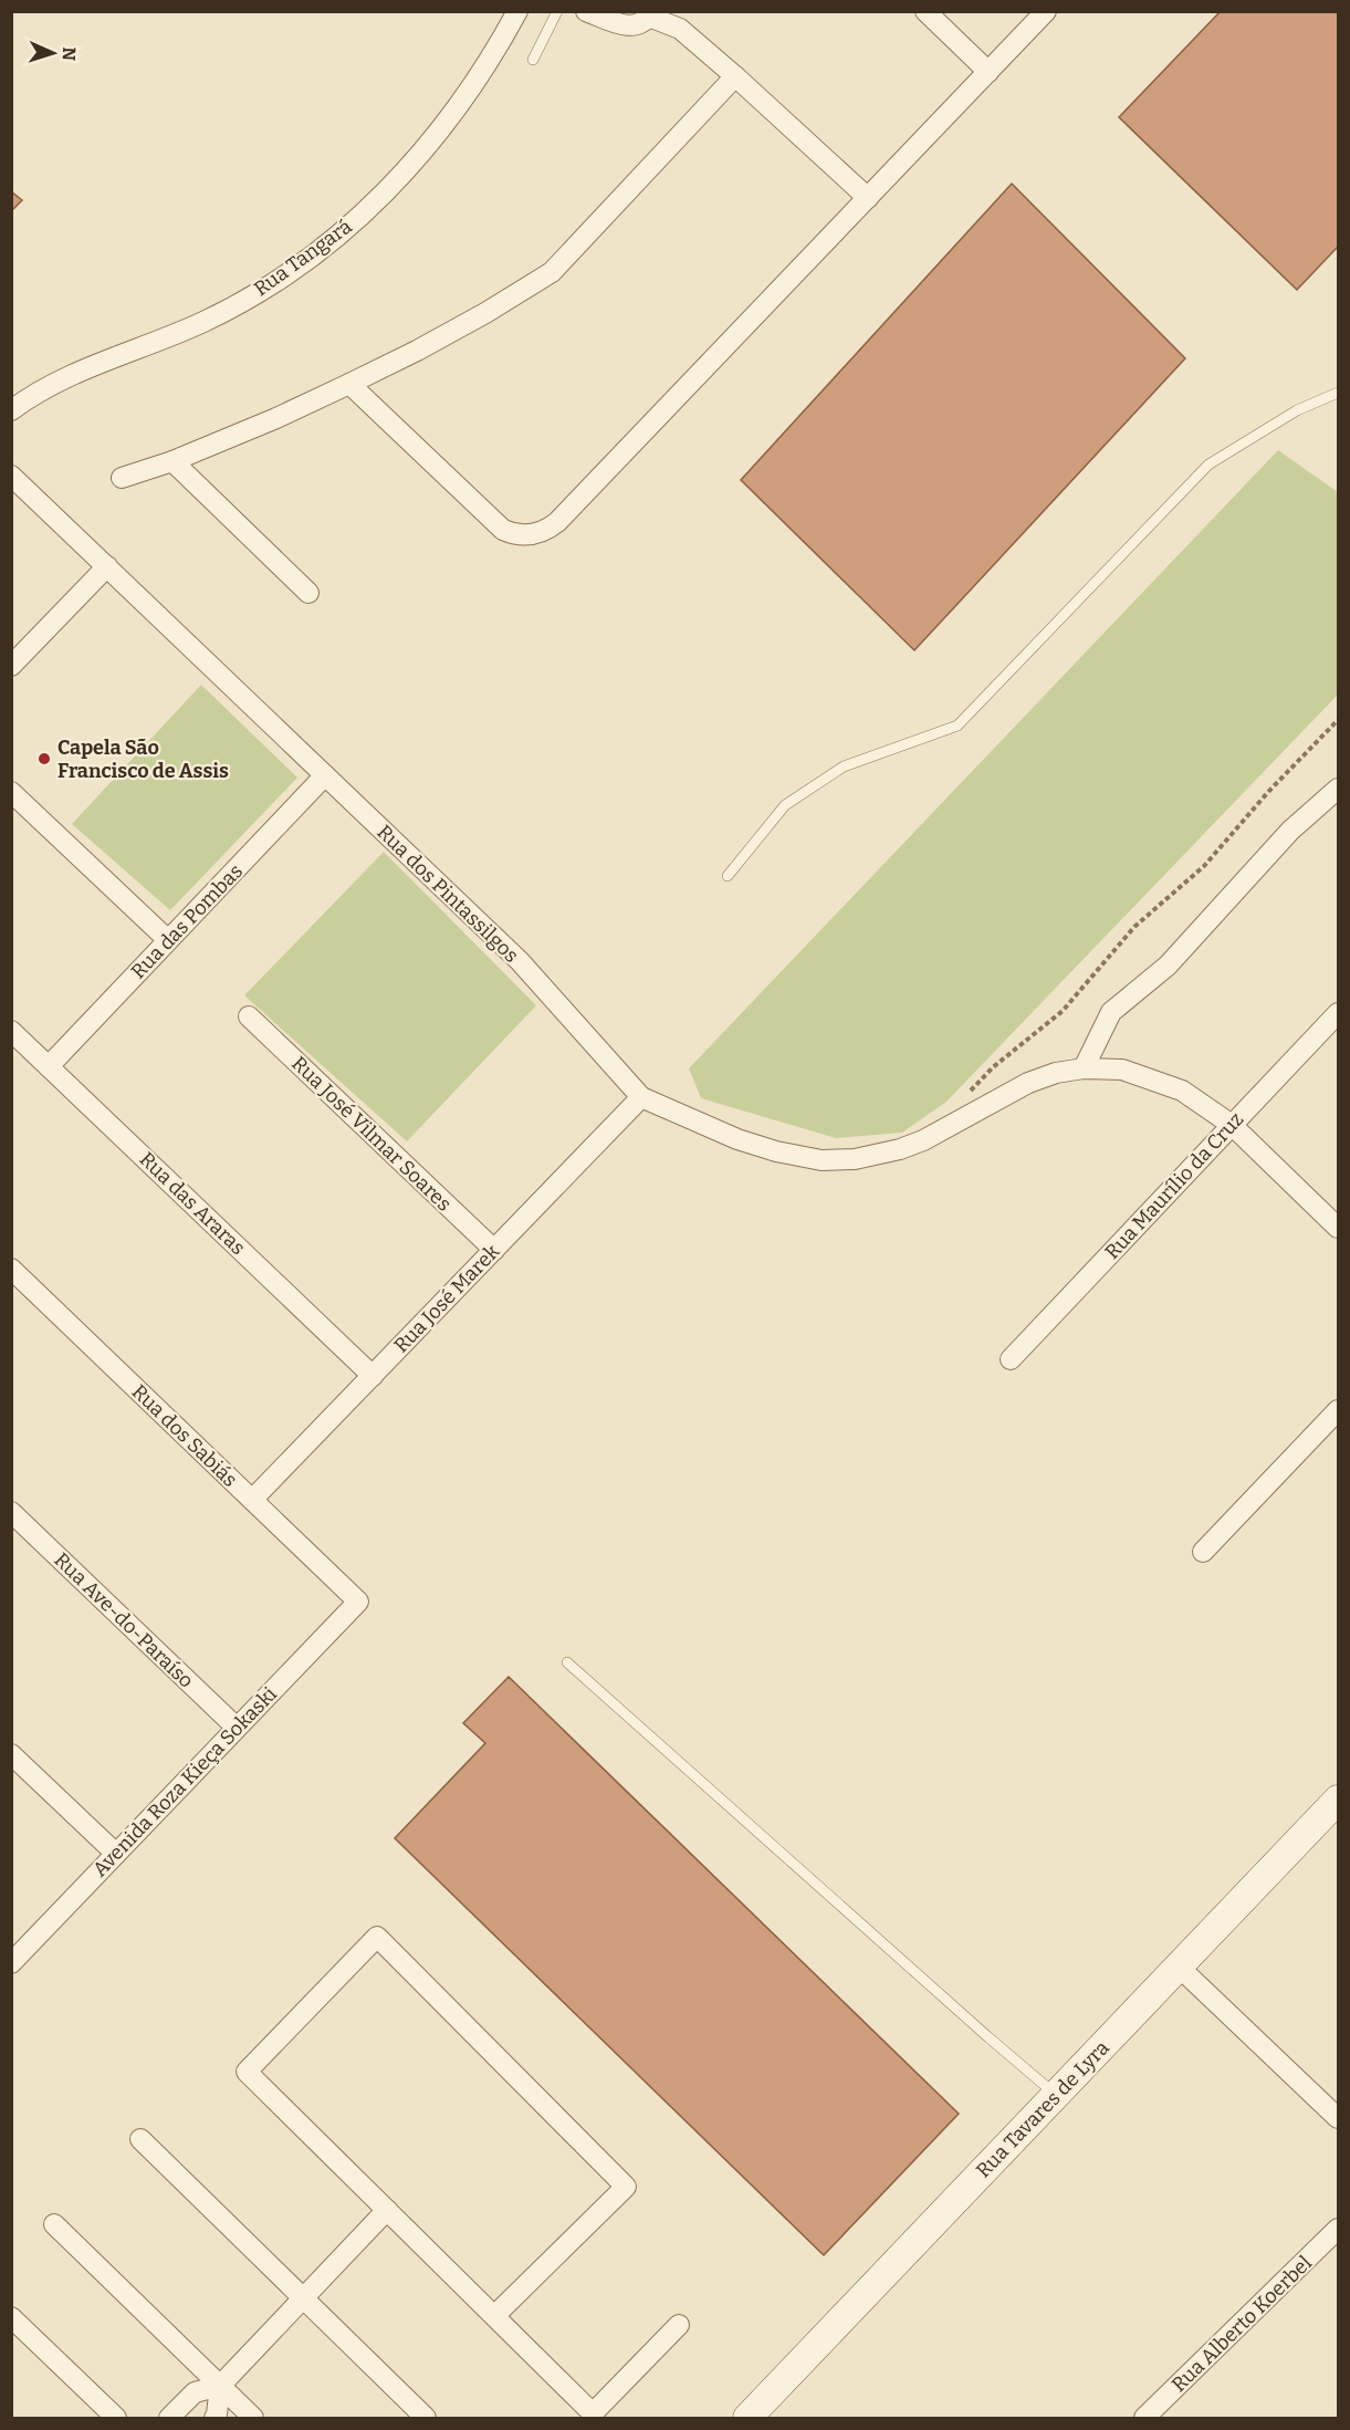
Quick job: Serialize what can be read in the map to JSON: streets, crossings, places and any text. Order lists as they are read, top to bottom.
{
  "streets": {
    "main road": ["Rua Tavares de Lyra"],
    "street": [
      "Rua Tangará",
      "Rua dos Pintassilgos",
      "Rua das Pombas",
      "Rua José Vilmar Soares",
      "Rua Maurílio da Cruz",
      "Rua das Araras",
      "Rua José Marek",
      "Rua dos Sabiás",
      "Rua Ave-do-Paraíso",
      "Avenida Roza Kieça Sokaski",
      "Rua Alberto Koerbel"
    ]
  },
  "crossings": [
    ["Rua dos Pintassilgos", "Rua das Pombas"],
    ["Rua dos Pintassilgos", "Rua Maurílio da Cruz"],
    ["Rua dos Pintassilgos", "Rua José Marek"],
    ["Rua das Pombas", "Rua das Araras"],
    ["Rua José Vilmar Soares", "Rua José Marek"],
    ["Rua das Araras", "Rua José Marek"],
    ["Rua José Marek", "Rua dos Sabiás"],
    ["Rua dos Sabiás", "Avenida Roza Kieça Sokaski"],
    ["Rua Ave-do-Paraíso", "Avenida Roza Kieça Sokaski"]
  ],
  "places": ["Capela São Francisco de Assis"],
  "north": "right"
}
